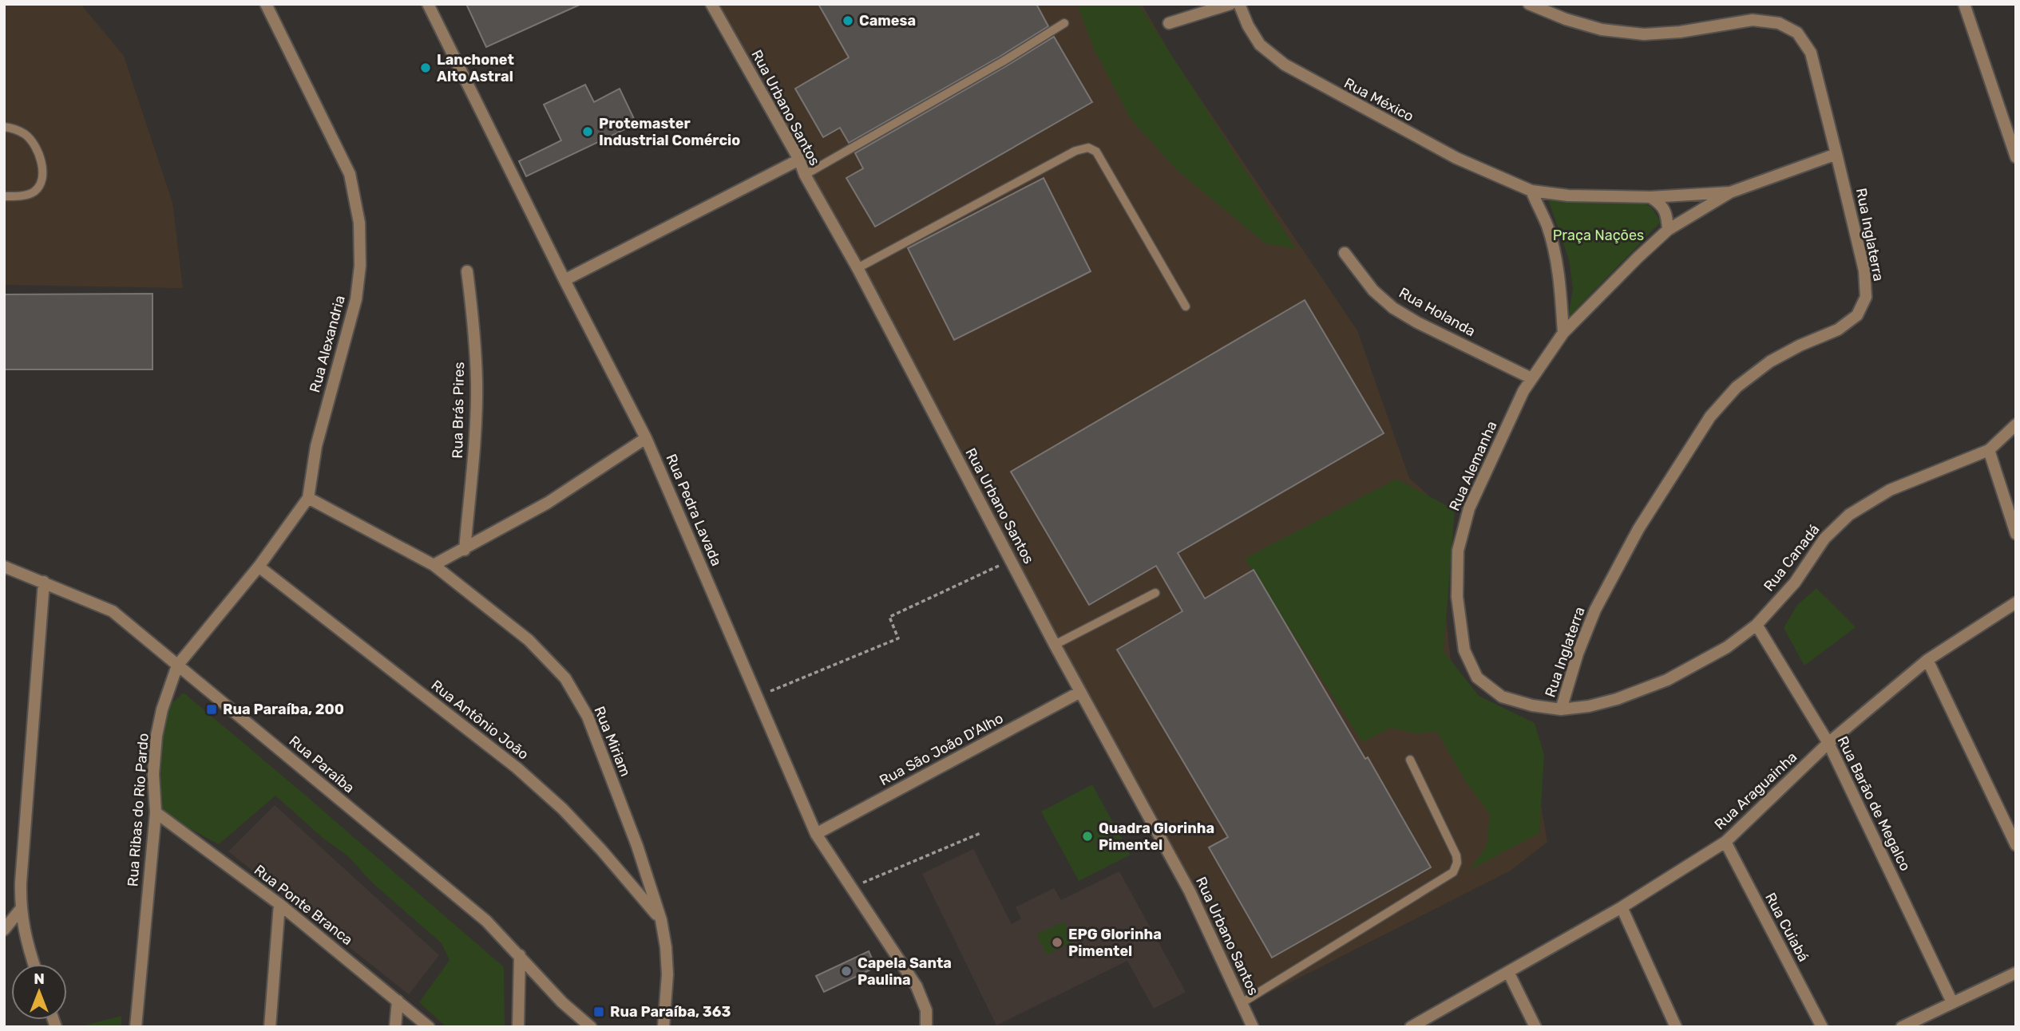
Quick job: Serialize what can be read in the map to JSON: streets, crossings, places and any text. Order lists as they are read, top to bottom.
{
  "streets": {
    "street": [
      "Rua México",
      "Rua Urbano Santos",
      "Rua Inglaterra",
      "Rua Holanda",
      "Rua Alexandria",
      "Rua Brás Pires",
      "Rua Alemanha",
      "Rua Pedra Lavada",
      "Rua Canadá",
      "Rua Antônio João",
      "Rua Miriam",
      "Rua São João D'Alho",
      "Rua Paraíba",
      "Rua Araguainha",
      "Rua Barão de Megalco",
      "Rua Ribas do Rio Pardo",
      "Rua Ponte Branca",
      "Rua Cuiabá"
    ]
  },
  "crossings": [
    ["Rua México", "Rua Inglaterra"],
    ["Rua México", "Rua Alemanha"],
    ["Rua Urbano Santos", "Rua São João D'Alho"],
    ["Rua Inglaterra", "Rua Alemanha"],
    ["Rua Inglaterra", "Rua Canadá"],
    ["Rua Holanda", "Rua Alemanha"],
    ["Rua Alexandria", "Rua Antônio João"],
    ["Rua Alexandria", "Rua Miriam"],
    ["Rua Alexandria", "Rua Paraíba"],
    ["Rua Alexandria", "Rua Ribas do Rio Pardo"],
    ["Rua Alemanha", "Rua Canadá"],
    ["Rua Pedra Lavada", "Rua São João D'Alho"],
    ["Rua Canadá", "Rua Barão de Megalco"],
    ["Rua Antônio João", "Rua Miriam"],
    ["Rua Paraíba", "Rua Ribas do Rio Pardo"],
    ["Rua Araguainha", "Rua Barão de Megalco"],
    ["Rua Araguainha", "Rua Cuiabá"],
    ["Rua Ribas do Rio Pardo", "Rua Ponte Branca"]
  ],
  "parks": ["Praça Nações"],
  "places": {
    "other": [
      "Camesa",
      "Lanchonet Alto Astral",
      "Protemaster Industrial Comércio",
      "Quadra Glorinha Pimentel",
      "EPG Glorinha Pimentel",
      "Capela Santa Paulina"
    ],
    "transit": ["Rua Paraíba, 200", "Rua Paraíba, 363"]
  },
  "north": "top"
}
